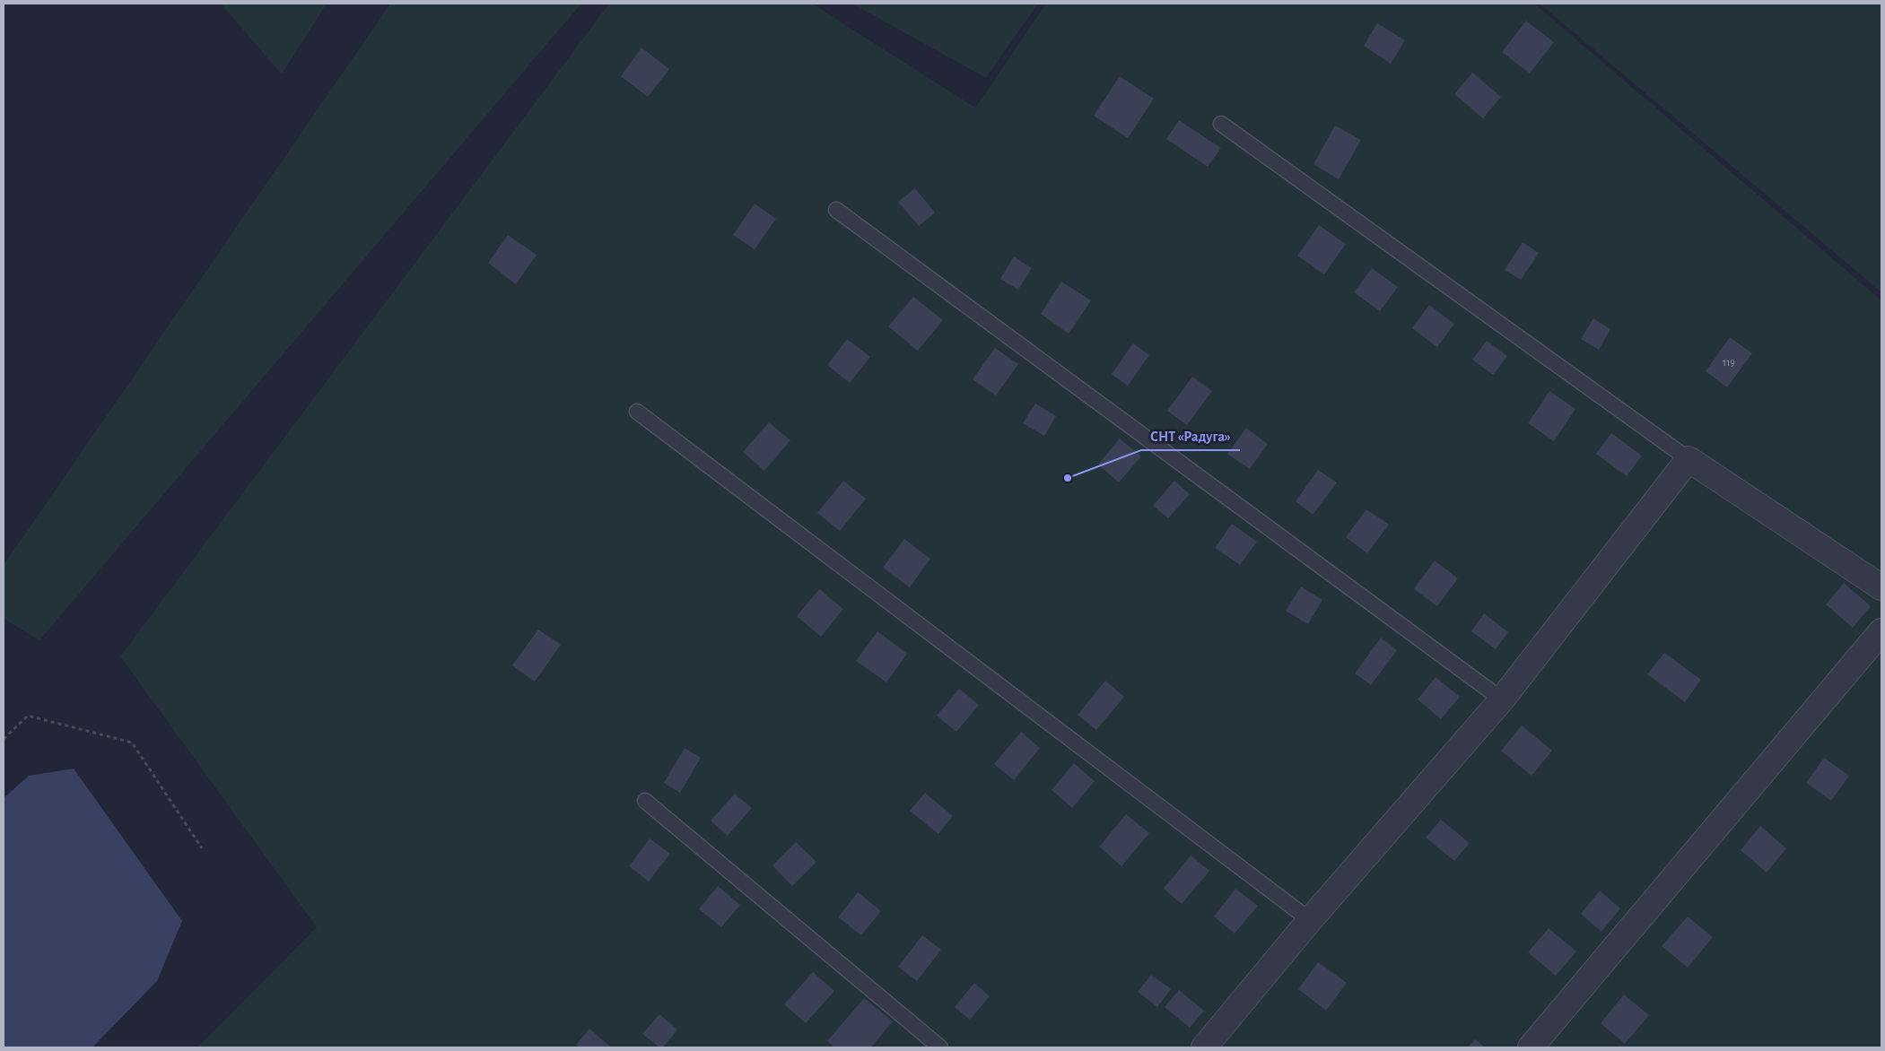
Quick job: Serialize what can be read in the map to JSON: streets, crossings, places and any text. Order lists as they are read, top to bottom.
{
  "places": ["СНТ «Радуга»"],
  "house_numbers": ["119"]
}
